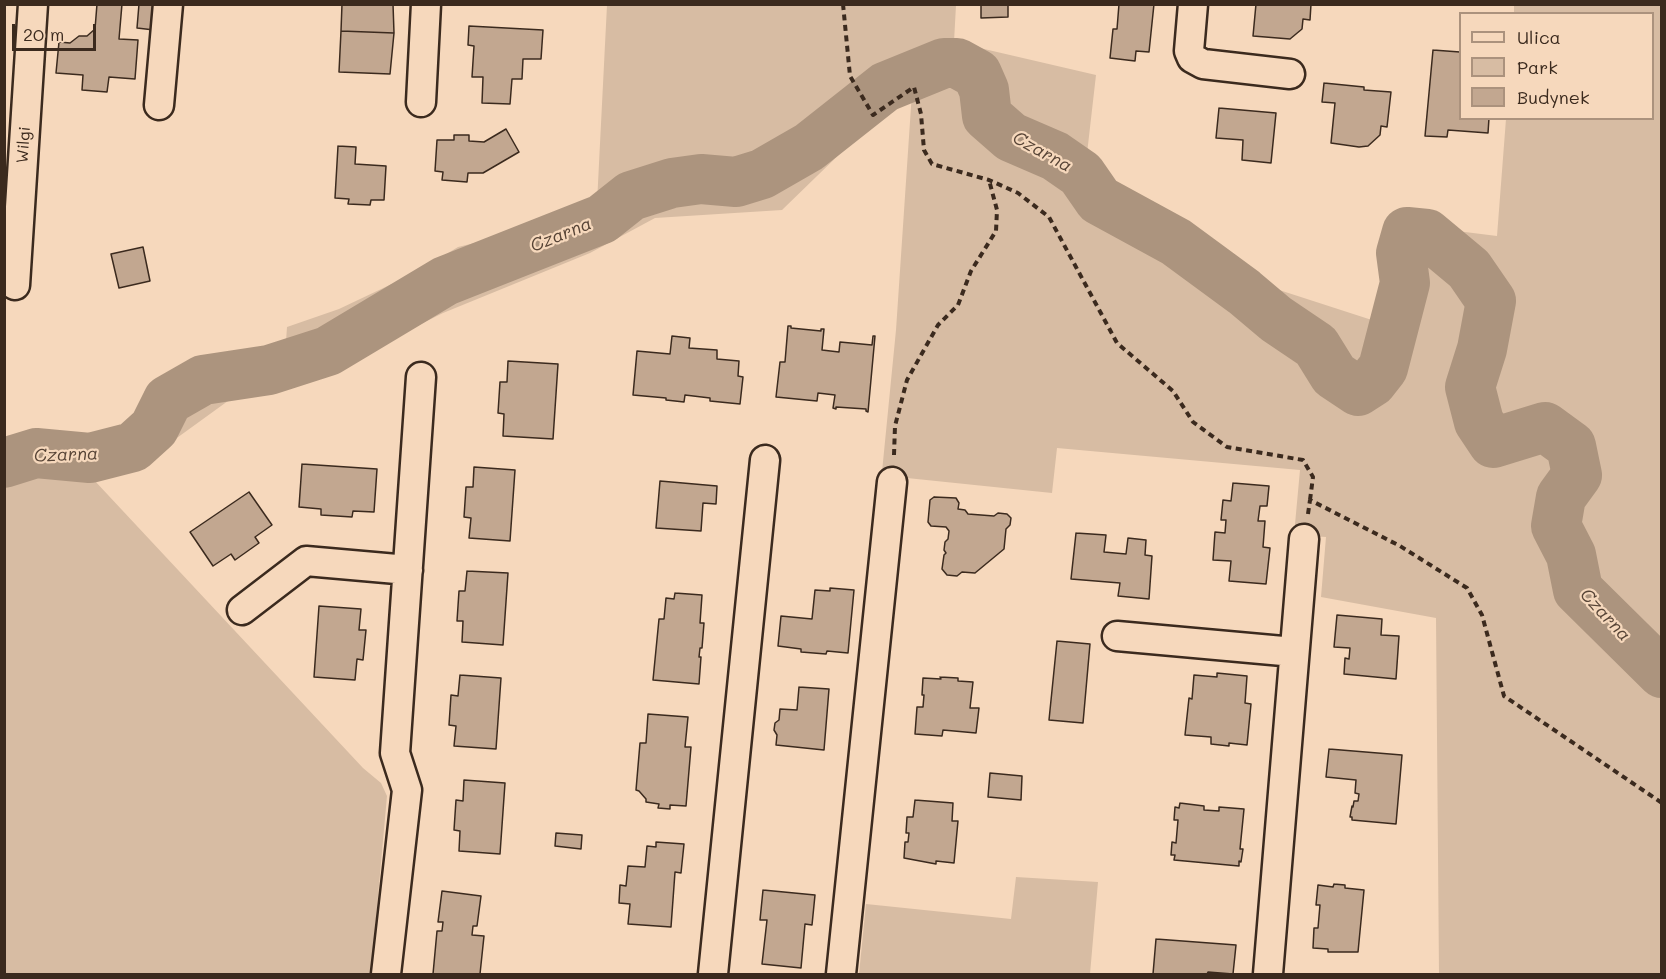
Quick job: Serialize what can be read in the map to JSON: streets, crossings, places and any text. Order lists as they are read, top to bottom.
{
  "streets": {
    "street": ["Wilgi"]
  },
  "water": ["Czarna"],
  "legend": ["Ulica", "Park", "Budynek"],
  "scale_bar": "20 m"
}
